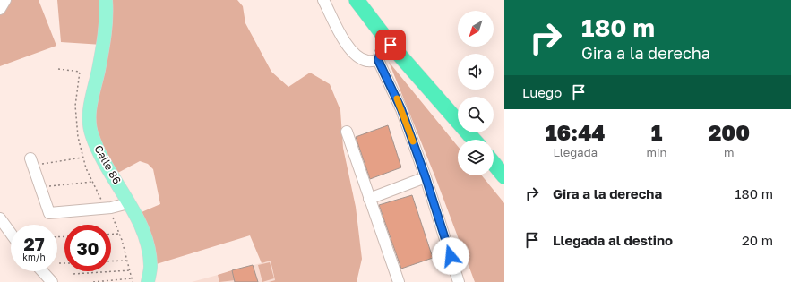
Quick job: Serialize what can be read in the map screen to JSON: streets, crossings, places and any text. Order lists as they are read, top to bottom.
{
  "streets": {
    "main road": ["Calle 86"]
  },
  "north": "bottom left",
  "page": {
    "turn": ["180 m", "Gira a la derecha"],
    "then": "Luego",
    "eta": [
      "16:44",
      "Llegada",
      "1",
      "min",
      "200",
      "m"
    ],
    "list": [
      {
        "name": "Gira a la derecha",
        "value": "180 m"
      },
      {
        "name": "Llegada al destino",
        "value": "20 m"
      }
    ],
    "speed": "27 km/h",
    "limit": "30"
  }
}
